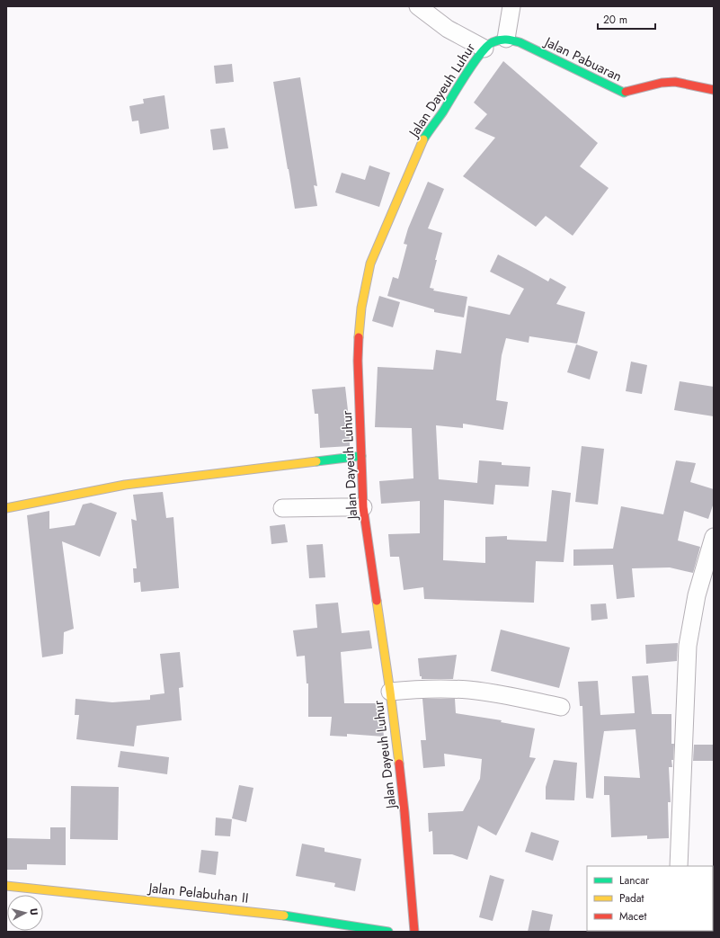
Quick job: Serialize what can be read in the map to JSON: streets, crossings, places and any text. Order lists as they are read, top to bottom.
{
  "streets": {
    "street": ["Jalan Pabuaran", "Jalan Dayeuh Luhur", "Jalan Pelabuhan II"]
  },
  "crossings": [
    ["Jalan Pabuaran", "Jalan Dayeuh Luhur"]
  ],
  "legend": ["Lancar", "Padat", "Macet"],
  "scale_bar": "20 m",
  "north": "right"
}
